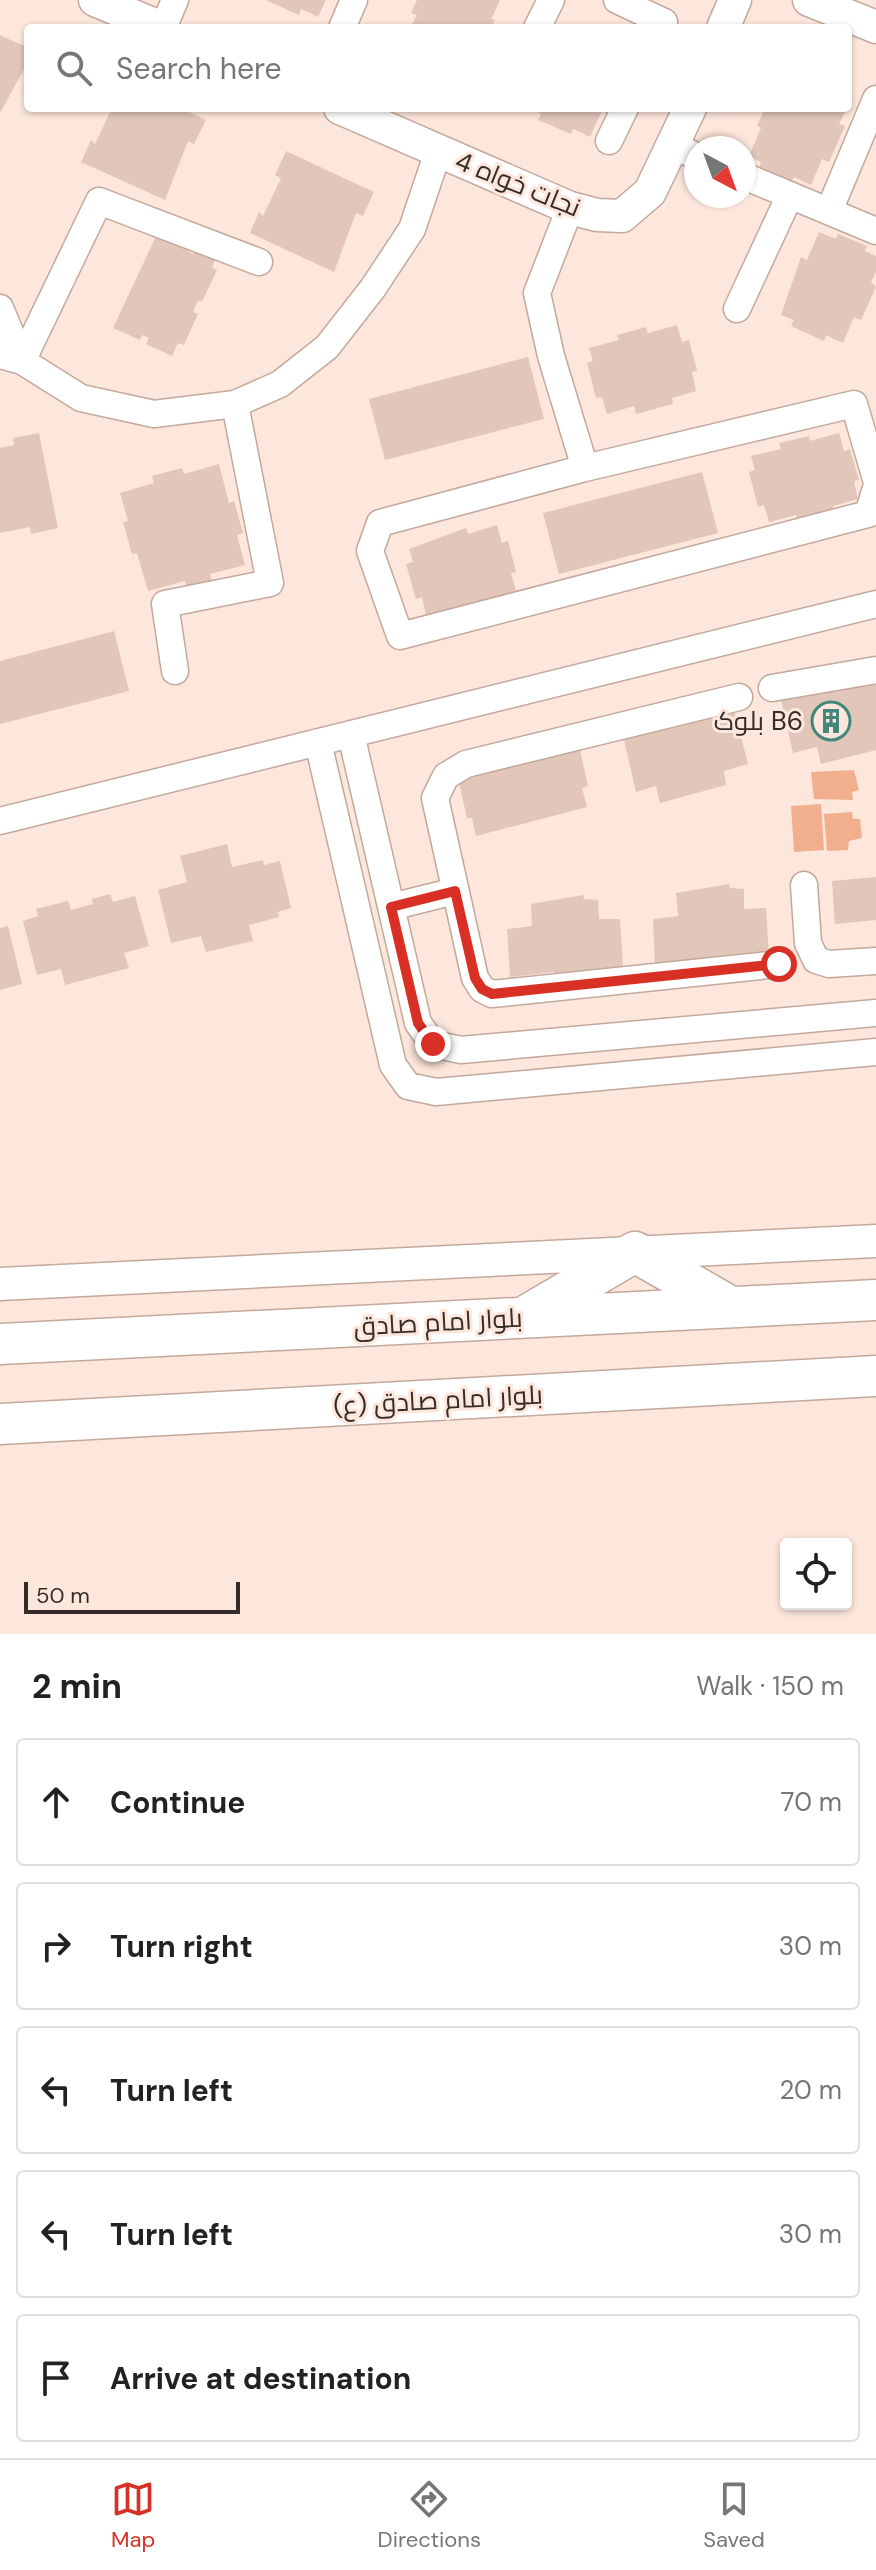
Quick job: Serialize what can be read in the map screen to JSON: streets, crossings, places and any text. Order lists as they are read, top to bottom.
{
  "streets": {
    "main road": ["بلوار امام صادق", "بلوار امام صادق (ع)"],
    "street": ["نجات خواه 4"]
  },
  "places": {
    "building": ["بلوک B6"]
  },
  "scale_bar": "50 m",
  "north": "bottom right",
  "page": {
    "search": "Search here",
    "scale": "50 m",
    "heading": ["2 min", "Walk · 150 m"],
    "list": [
      ["Continue", "70 m"],
      ["Turn right", "30 m"],
      ["Turn left", "20 m"],
      ["Turn left", "30 m"],
      "Arrive at destination"
    ],
    "nav": ["Map", "Directions", "Saved"]
  }
}
